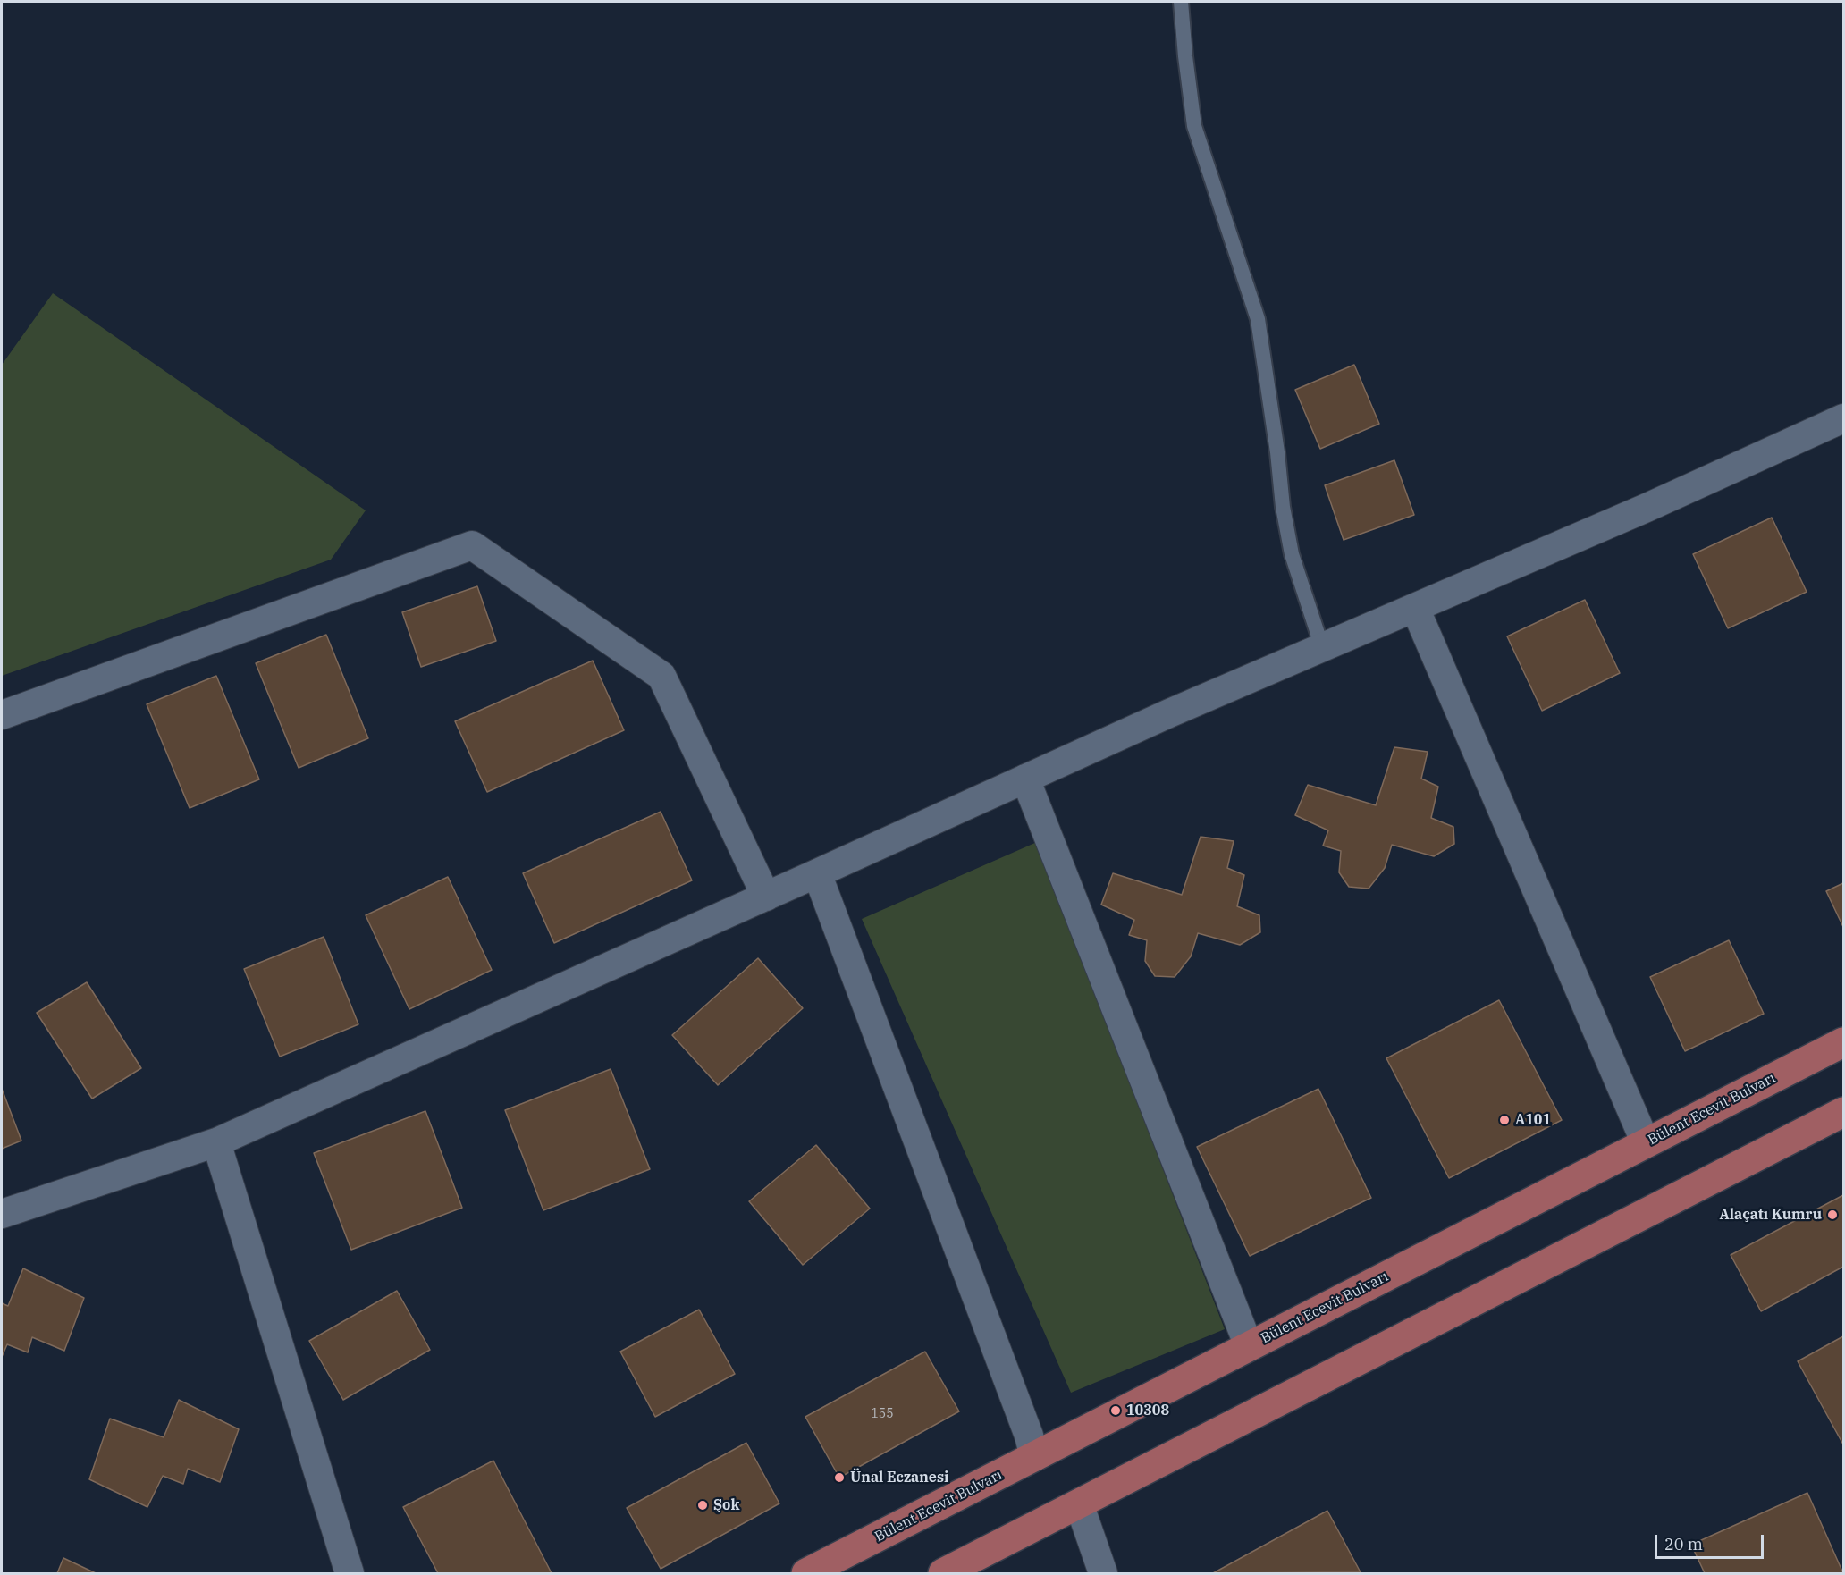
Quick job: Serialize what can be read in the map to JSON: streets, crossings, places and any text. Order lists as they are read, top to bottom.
{
  "streets": {
    "main road": ["Bülent Ecevit Bulvarı"]
  },
  "places": [
    "A101",
    "Alaçatı Kumru",
    "10308",
    "Ünal Eczanesi",
    "Şok"
  ],
  "house_numbers": ["155"],
  "scale_bar": "20 m"
}
